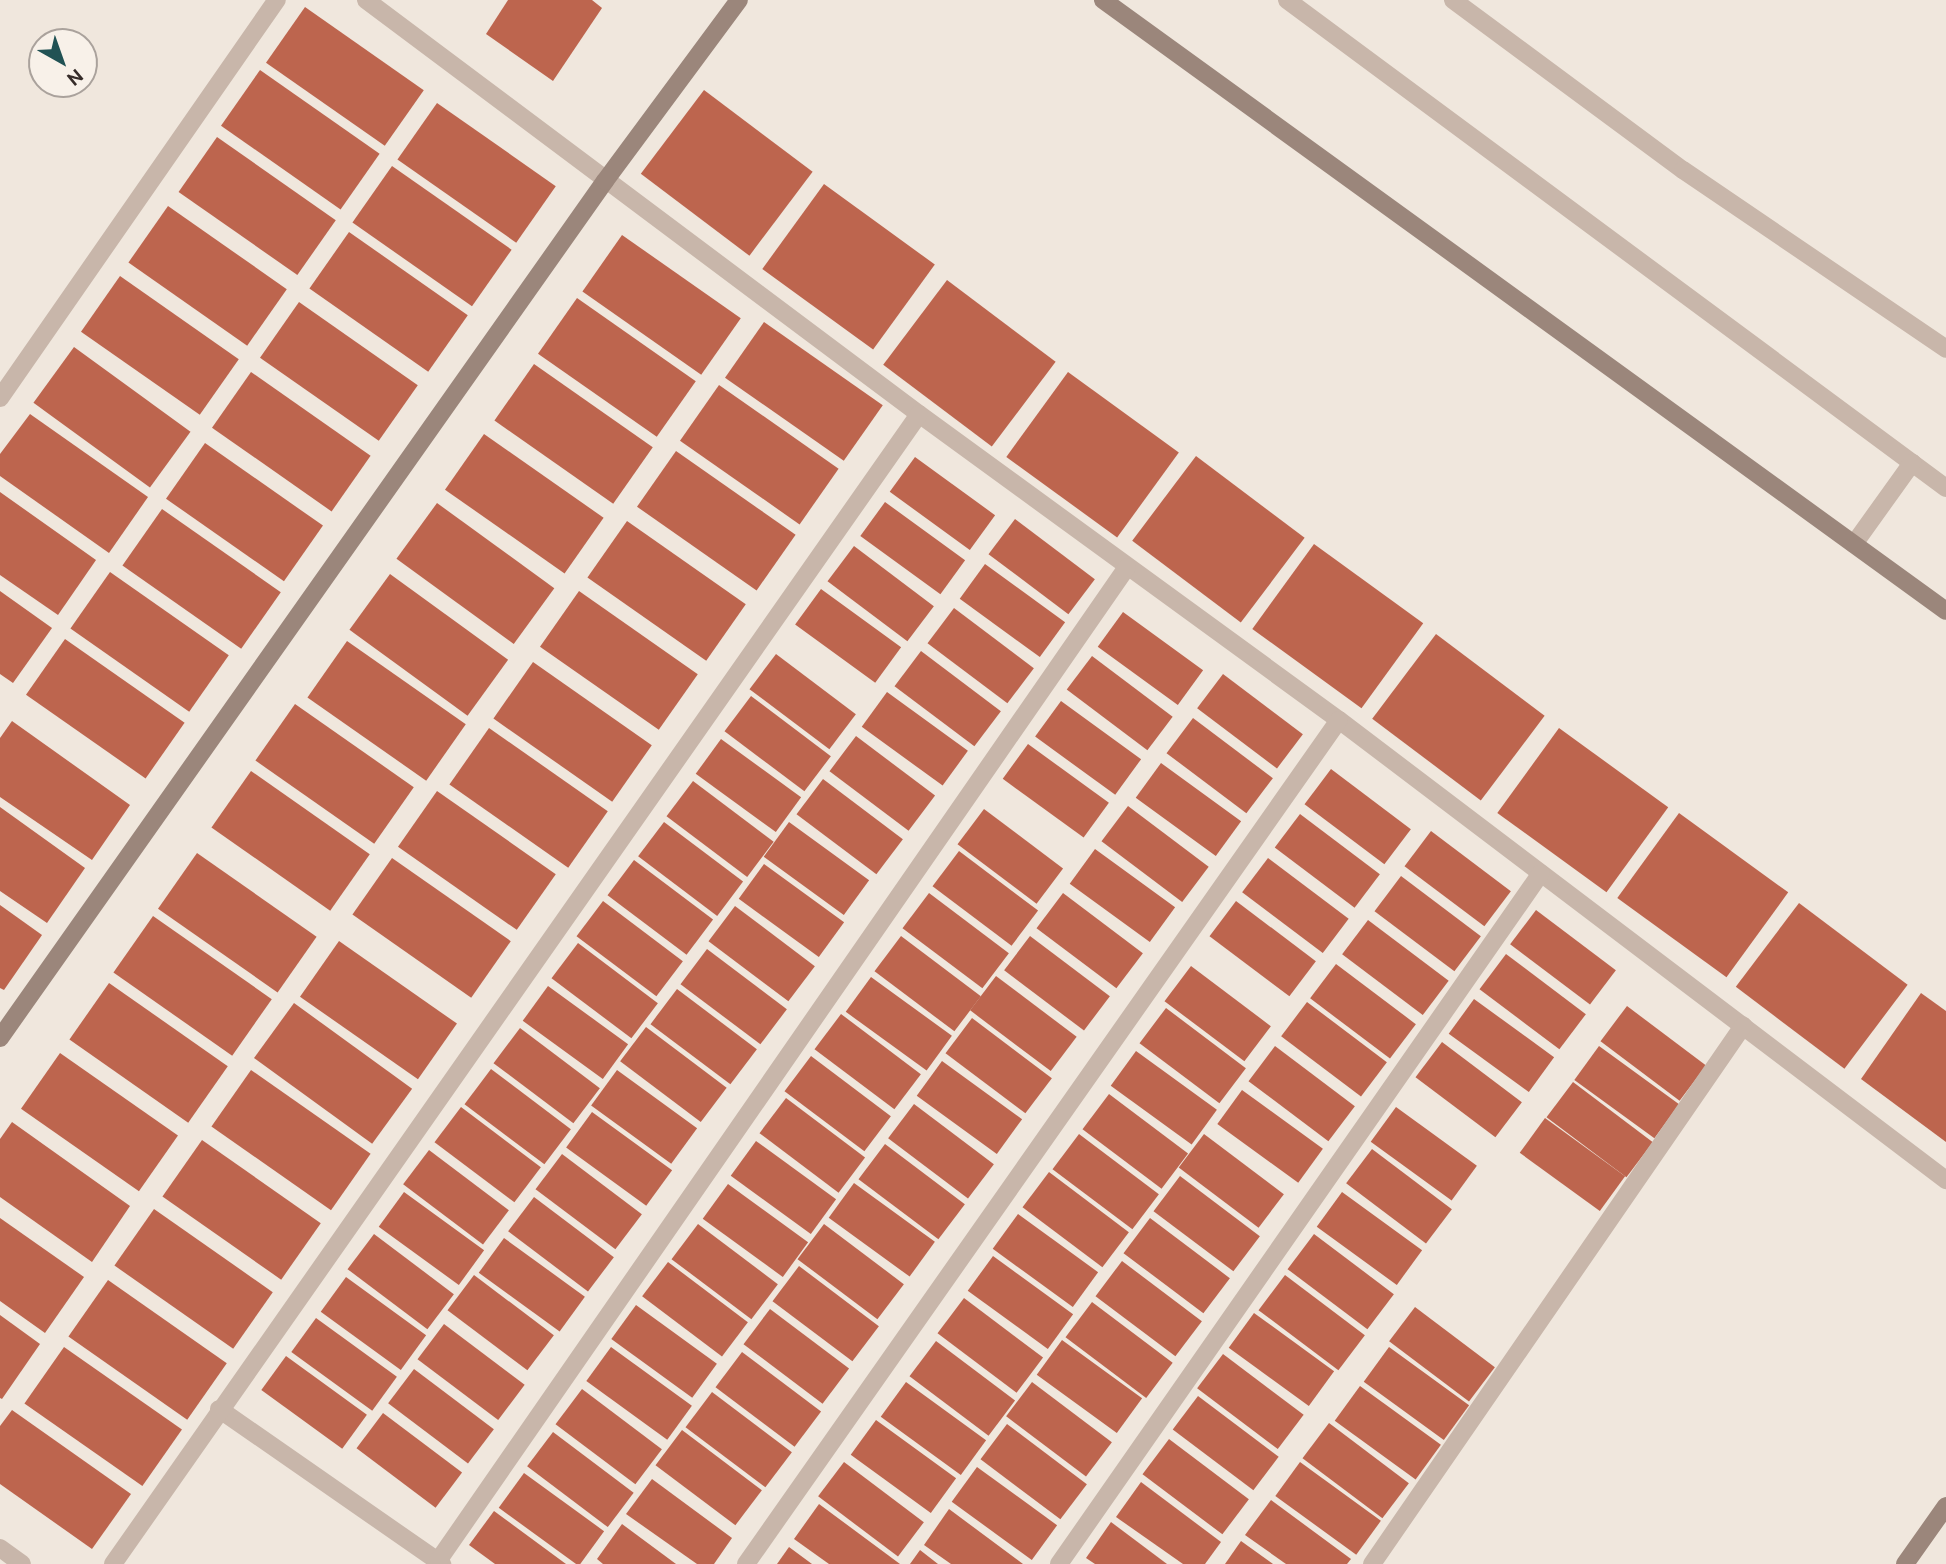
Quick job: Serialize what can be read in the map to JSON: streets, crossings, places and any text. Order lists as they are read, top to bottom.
{
  "north": "bottom right"
}
